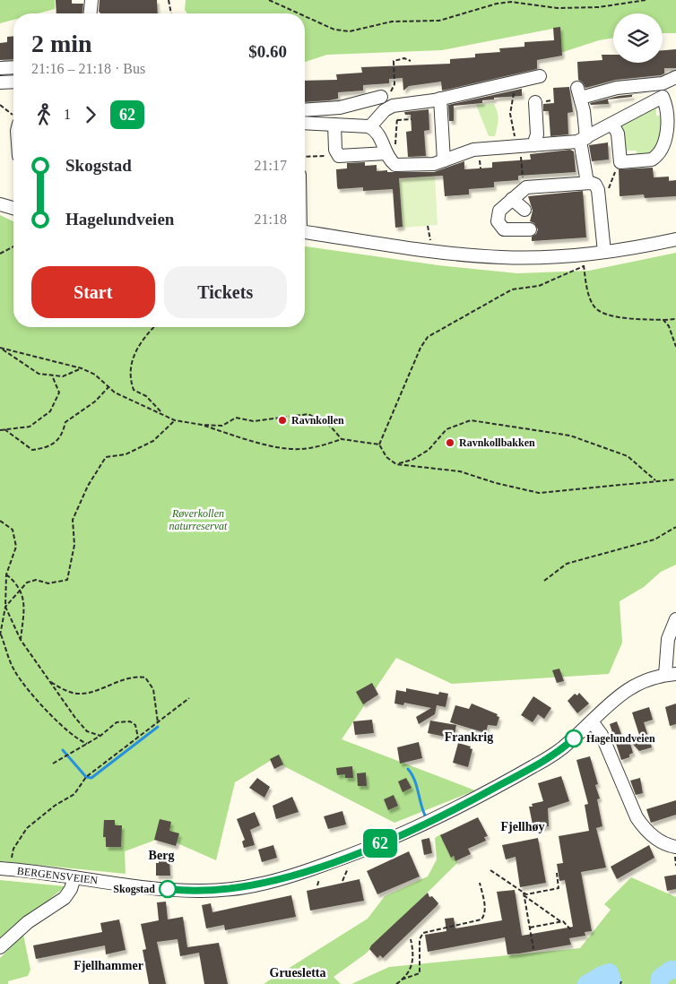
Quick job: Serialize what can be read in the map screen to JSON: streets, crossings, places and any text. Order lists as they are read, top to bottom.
{
  "streets": {
    "street": ["BERGENSVEIEN"]
  },
  "districts": [
    "Frankrig",
    "Fjellhøy",
    "Berg",
    "Fjellhammer",
    "Gruesletta"
  ],
  "parks": ["Røverkollen naturreservat"],
  "places": [
    "Ravnkollen",
    "Ravnkollbakken",
    "Hagelundveien",
    "Skogstad"
  ],
  "lines": ["bus line 62"],
  "page": {
    "on_map": "62",
    "heading": ["2 min", "21:16 – 21:18 · Bus", "$0.60"],
    "legs": ["1", "62"],
    "list": [
      {
        "name": "Skogstad",
        "value": "21:17"
      },
      {
        "name": "Hagelundveien",
        "value": "21:18"
      }
    ],
    "buttons": ["Start", "Tickets"]
  }
}
